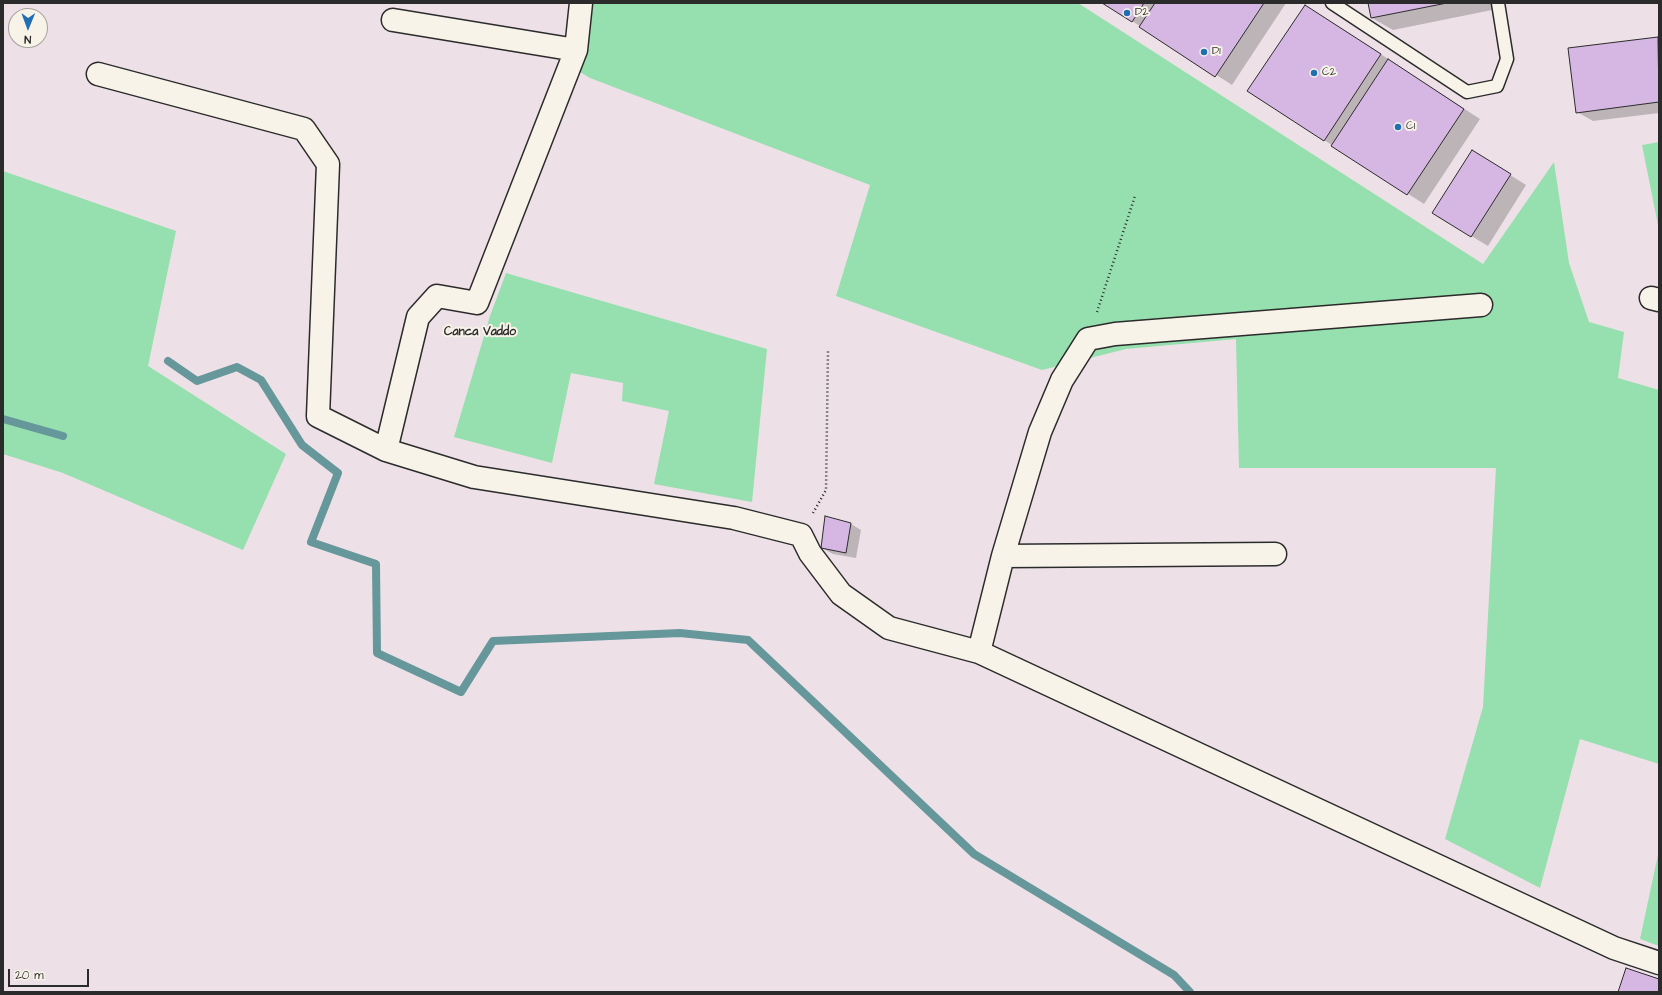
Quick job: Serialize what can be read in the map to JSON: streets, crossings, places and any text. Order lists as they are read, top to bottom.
{
  "districts": ["Canca Vaddo"],
  "places": [
    "D2",
    "D1",
    "C2",
    "C1"
  ],
  "scale_bar": "20 m",
  "north": "bottom"
}
